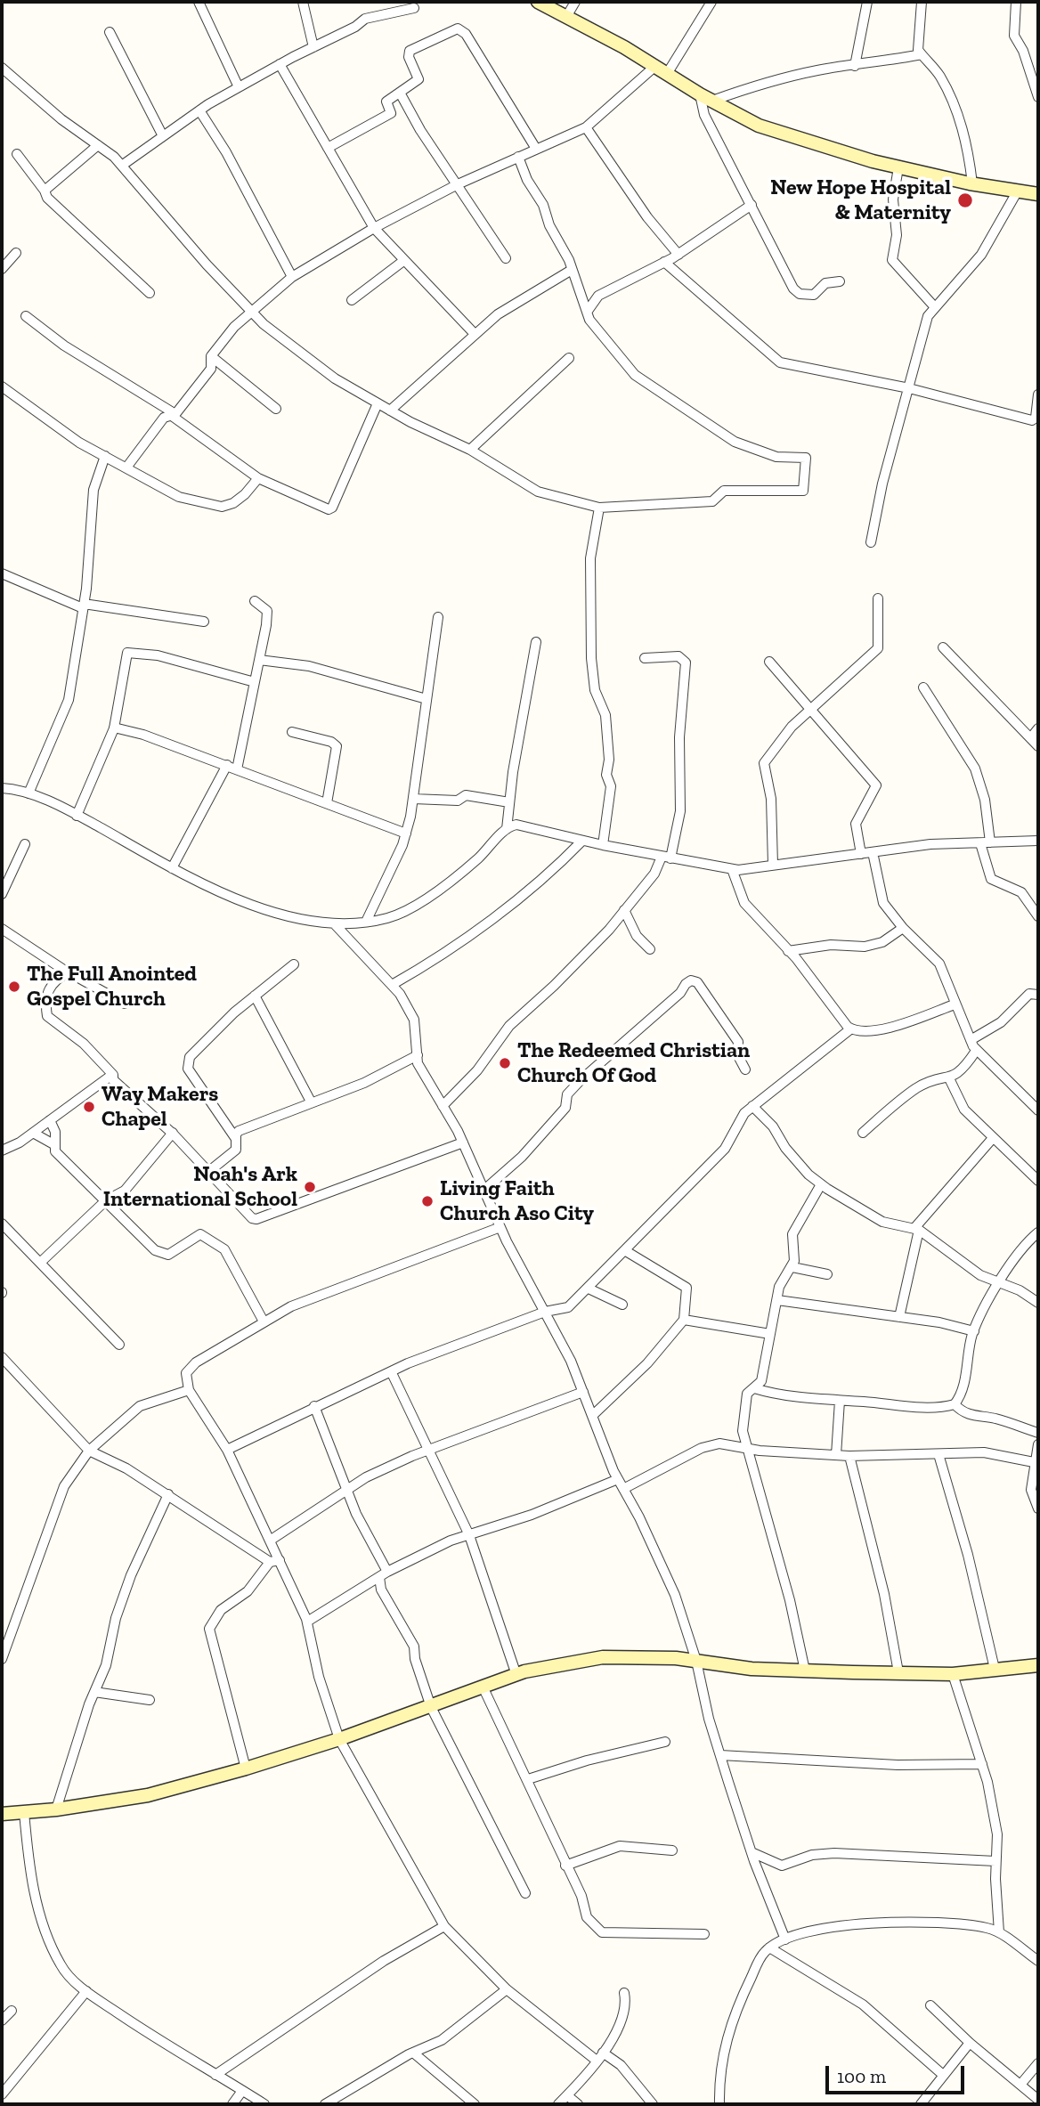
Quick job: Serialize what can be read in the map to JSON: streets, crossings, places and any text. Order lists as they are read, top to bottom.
{
  "places": [
    "New Hope Hospital & Maternity",
    "The Full Anointed Gospel Church",
    "The Redeemed Christian Church Of God",
    "Way Makers Chapel",
    "Noah's Ark International School",
    "Living Faith Church Aso City"
  ],
  "scale_bar": "100 m"
}
